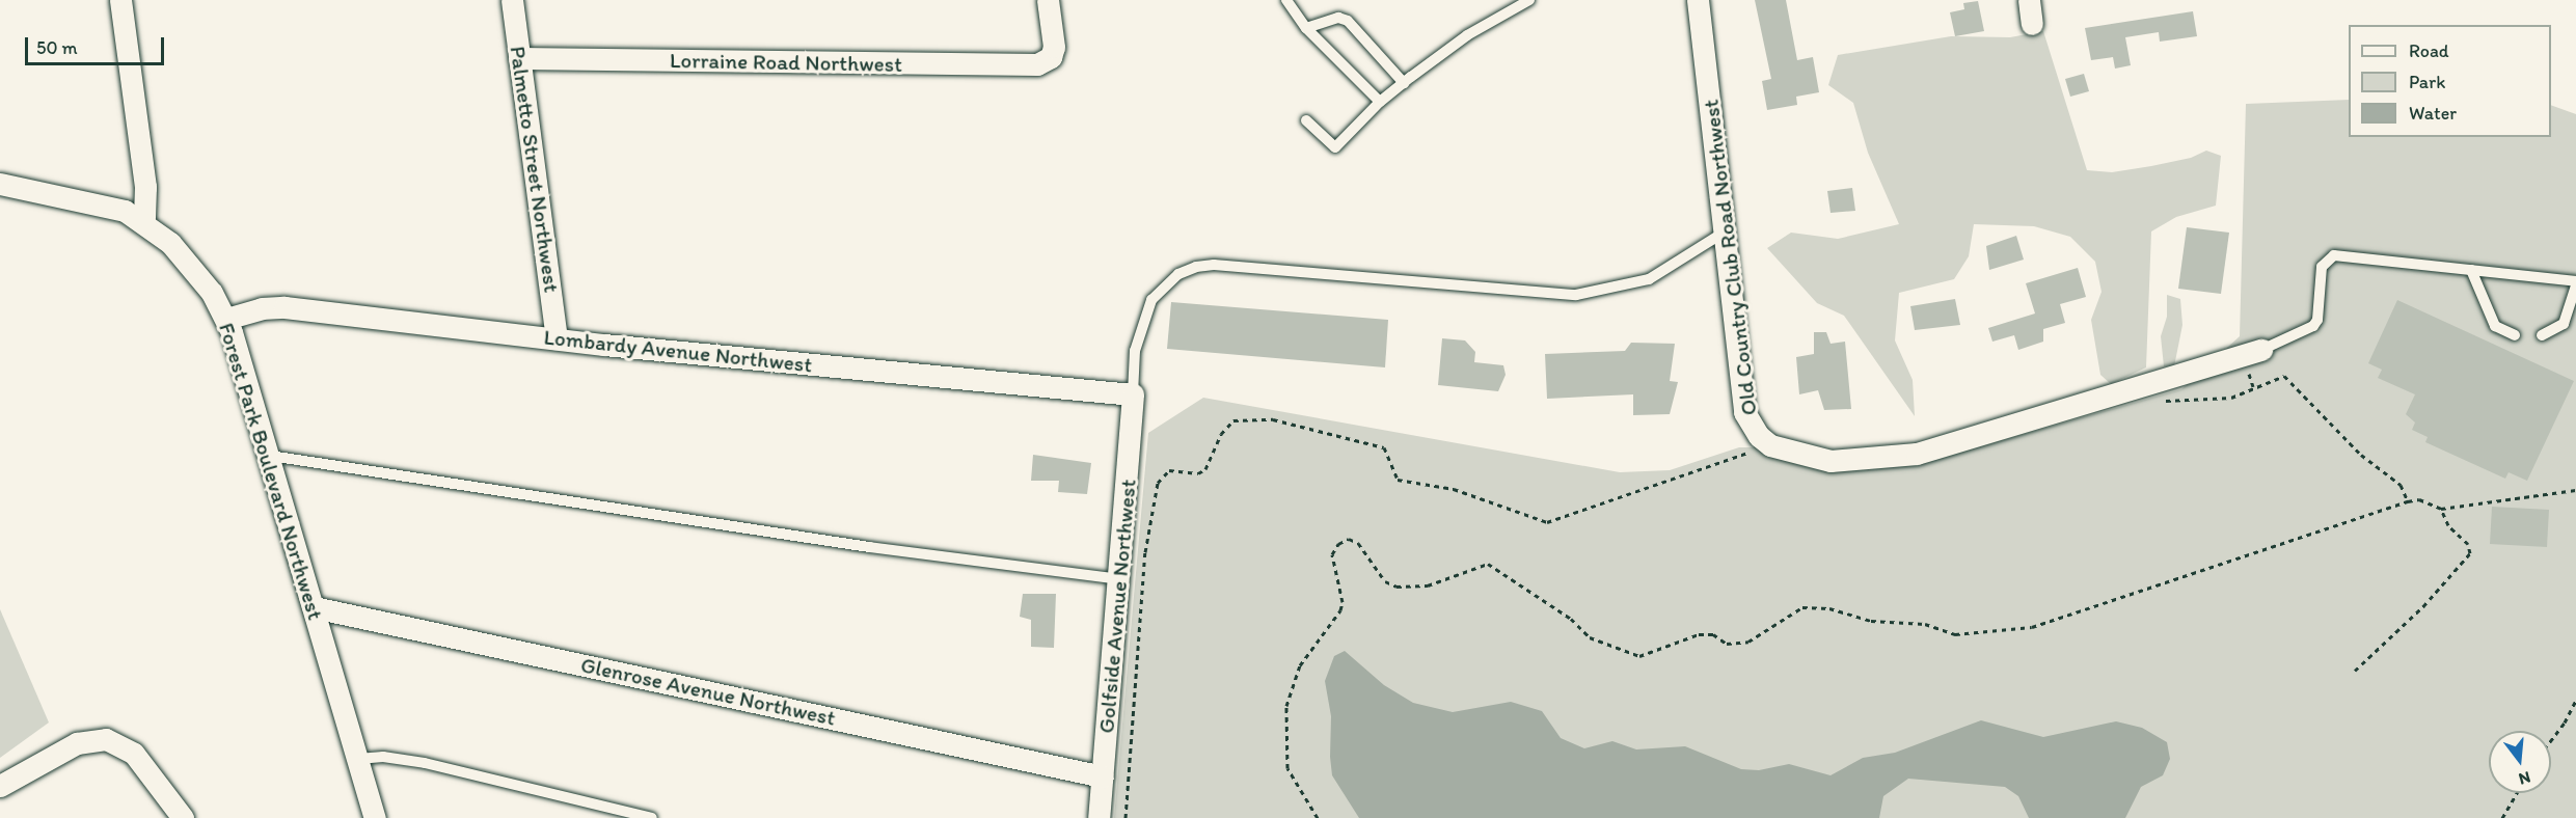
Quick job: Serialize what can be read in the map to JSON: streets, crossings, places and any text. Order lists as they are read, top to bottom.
{
  "streets": {
    "street": [
      "Lorraine Road Northwest",
      "Palmetto Street Northwest",
      "Old Country Club Road Northwest",
      "Lombardy Avenue Northwest",
      "Forest Park Boulevard Northwest",
      "Golfside Avenue Northwest",
      "Glenrose Avenue Northwest"
    ]
  },
  "crossings": [
    ["Lorraine Road Northwest", "Palmetto Street Northwest"],
    ["Palmetto Street Northwest", "Lombardy Avenue Northwest"],
    ["Lombardy Avenue Northwest", "Forest Park Boulevard Northwest"],
    ["Lombardy Avenue Northwest", "Golfside Avenue Northwest"],
    ["Forest Park Boulevard Northwest", "Glenrose Avenue Northwest"],
    ["Golfside Avenue Northwest", "Glenrose Avenue Northwest"]
  ],
  "legend": ["Road", "Park", "Water"],
  "scale_bar": "50 m",
  "north": "bottom"
}
